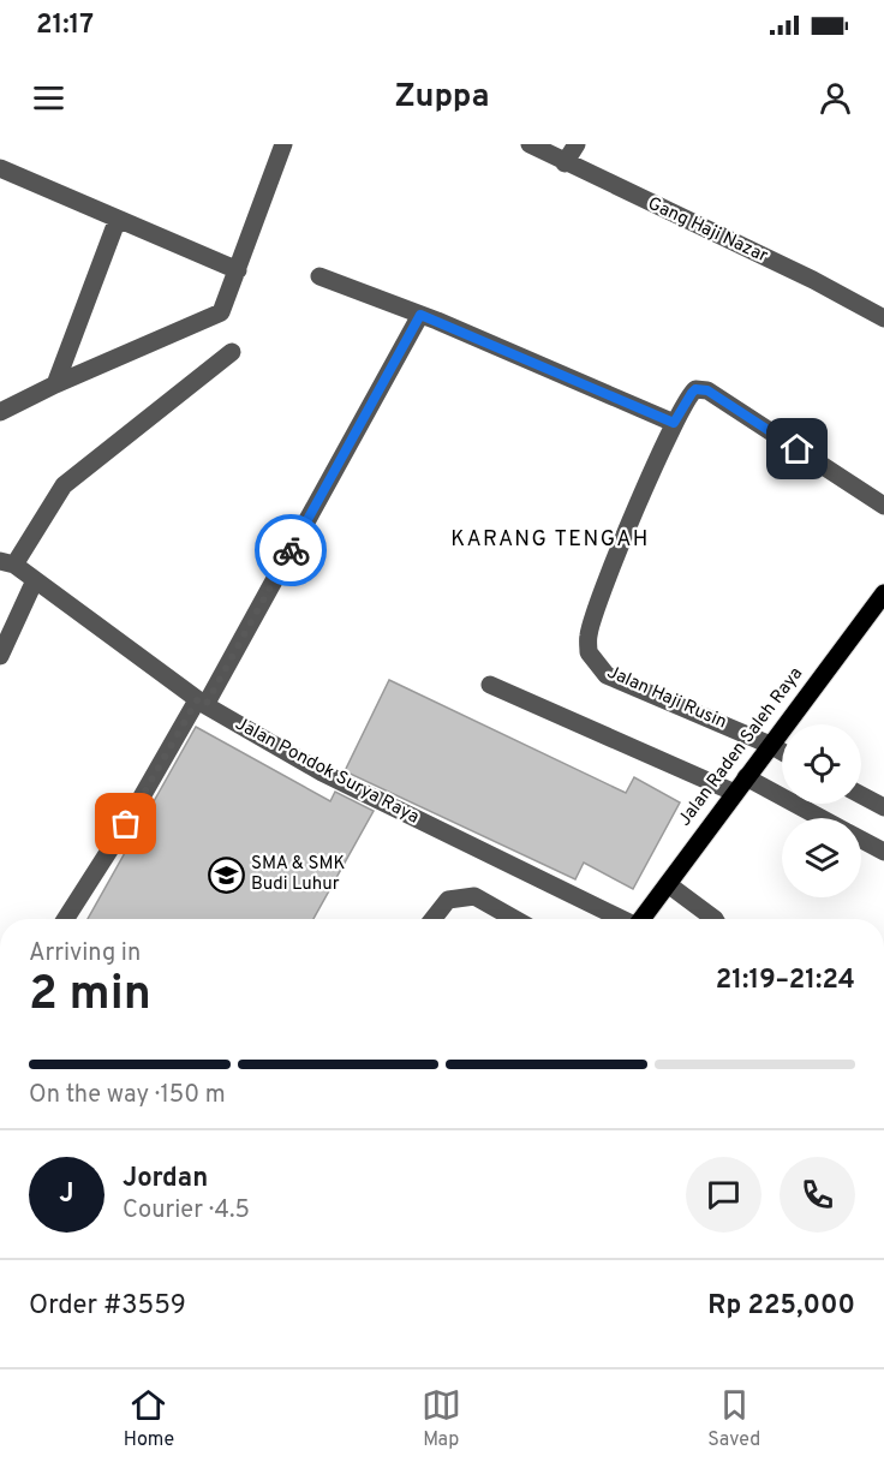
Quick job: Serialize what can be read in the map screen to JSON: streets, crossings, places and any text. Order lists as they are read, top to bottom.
{
  "streets": {
    "main road": ["Jalan Raden Saleh Raya"],
    "street": ["Gang Haji Nazar", "Jalan Haji Rusin", "Jalan Pondok Surya Raya"]
  },
  "crossings": [
    ["Jalan Haji Rusin", "Jalan Raden Saleh Raya"]
  ],
  "districts": ["KARANG TENGAH"],
  "places": {
    "school or university": ["SMA & SMK Budi Luhur"]
  },
  "page": {
    "status": "21:17",
    "header": "Zuppa",
    "heading": ["2 min", "Arriving in", "21:19–21:24"],
    "panel": [
      "Jordan",
      "Courier · 4.5",
      "Order #3559",
      "Rp 225,000"
    ],
    "bar": "On the way · 150 m",
    "round": "J",
    "tabs": ["Home", "Map", "Saved"]
  }
}
